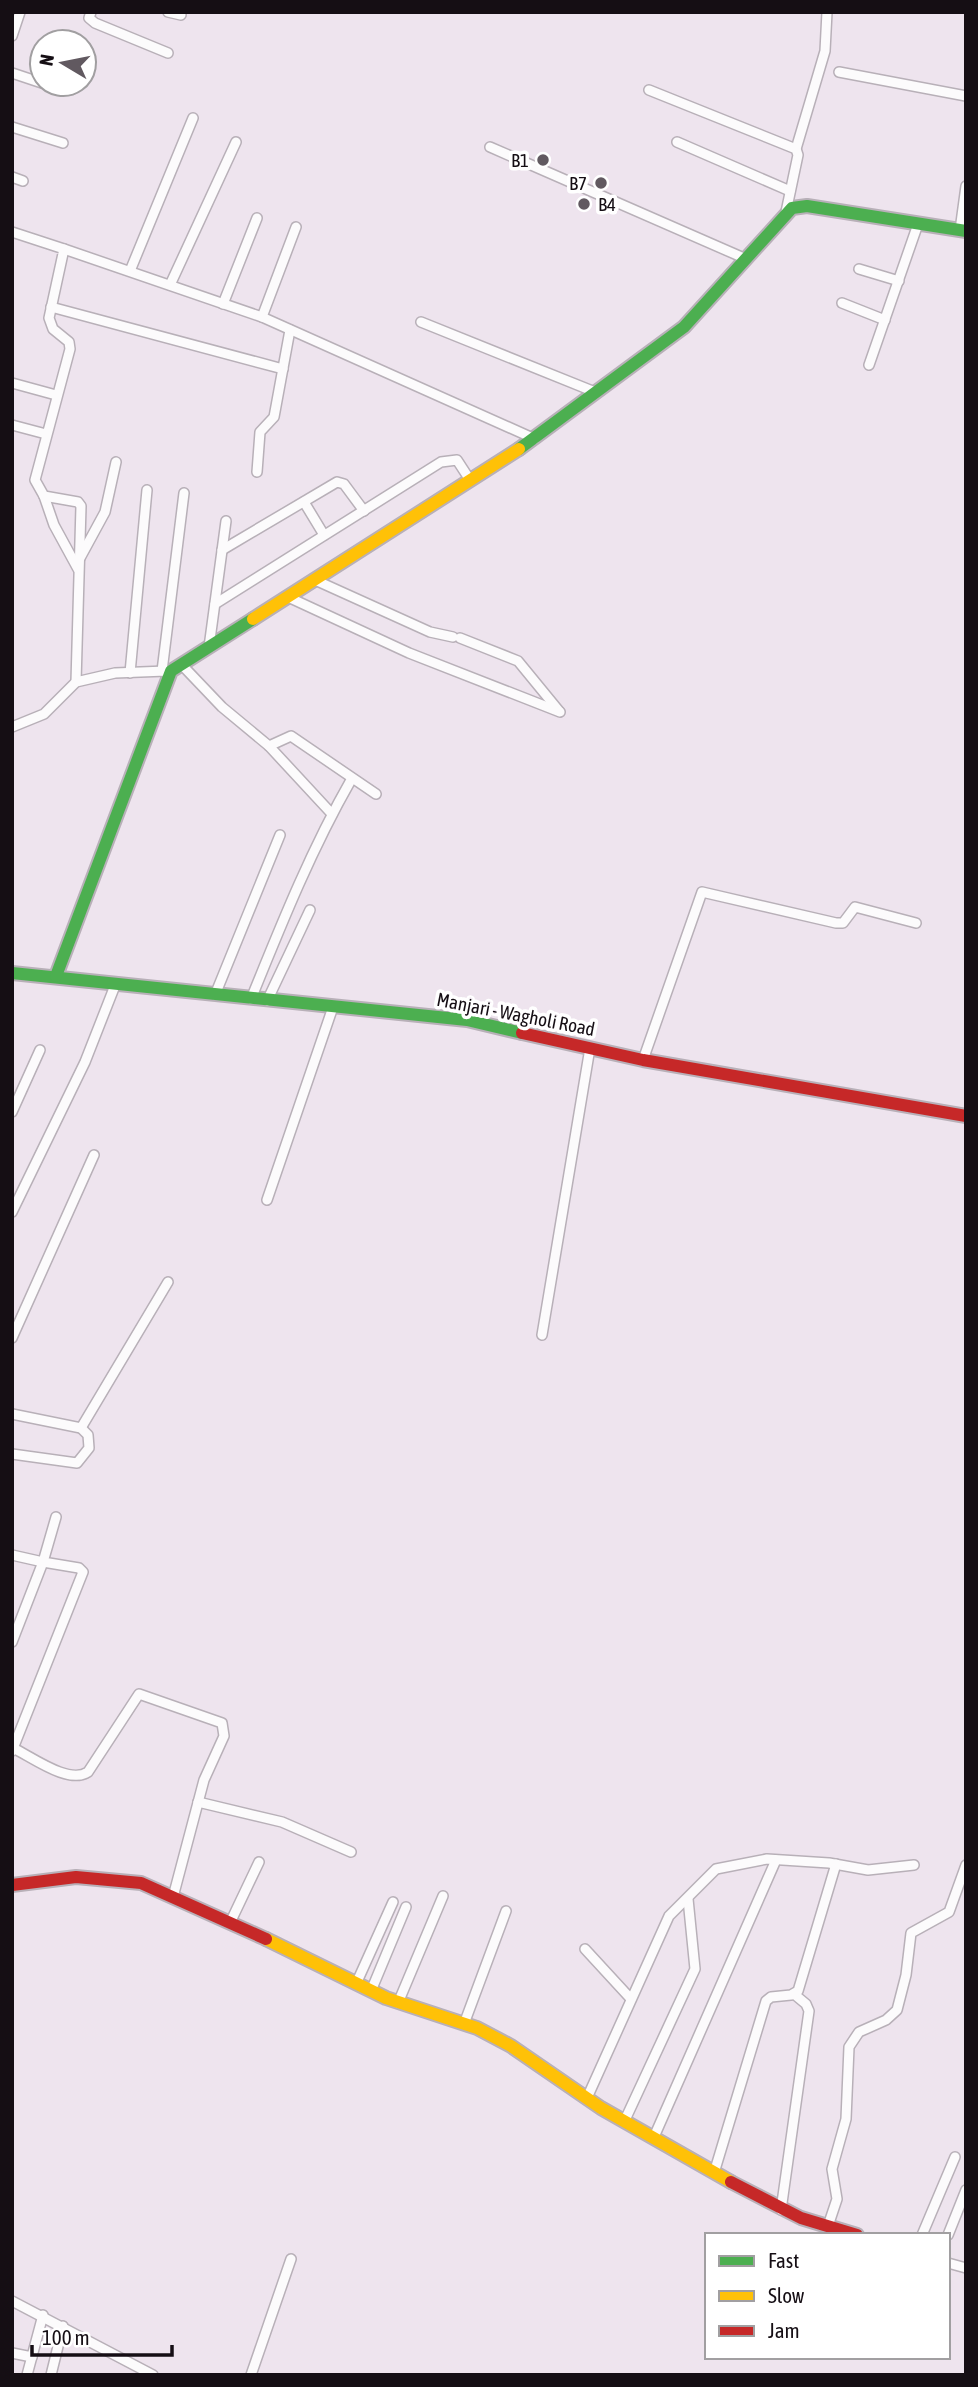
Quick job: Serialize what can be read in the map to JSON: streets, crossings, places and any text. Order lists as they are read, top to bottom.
{
  "streets": {
    "street": ["Manjari - Wagholi Road"]
  },
  "places": ["B1", "B7", "B4"],
  "legend": ["Fast", "Slow", "Jam"],
  "scale_bar": "100 m",
  "north": "left"
}
